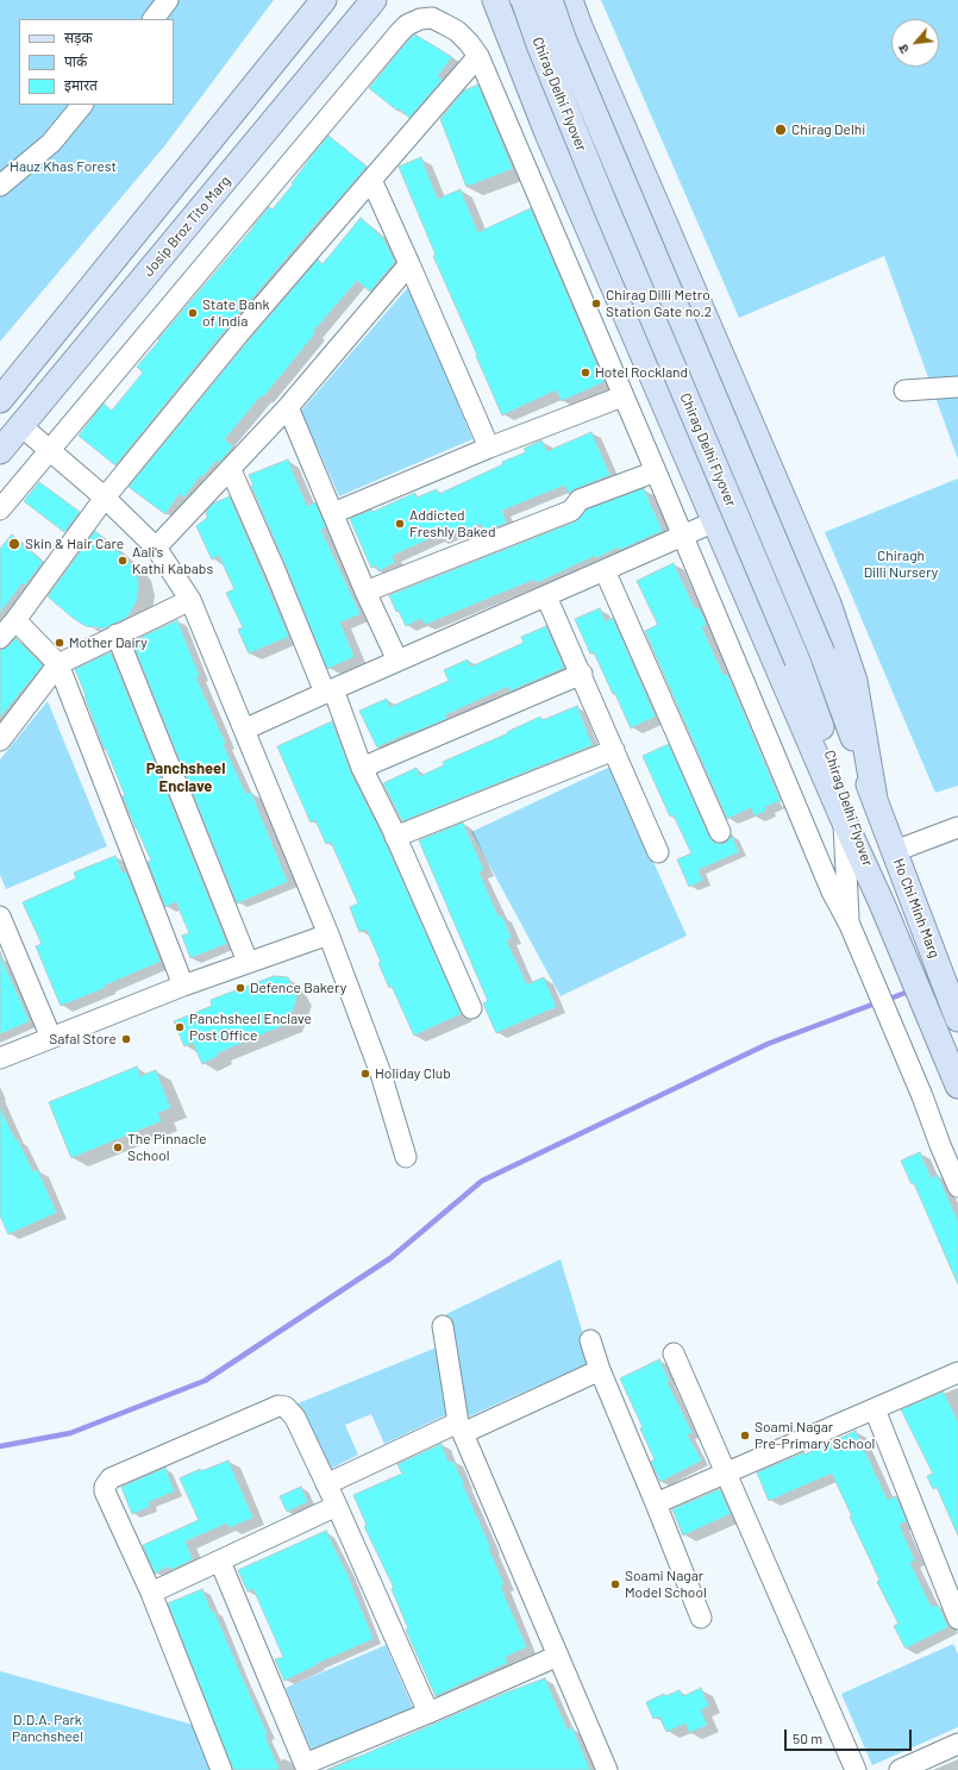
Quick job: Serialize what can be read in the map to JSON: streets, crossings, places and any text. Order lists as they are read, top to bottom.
{
  "streets": {
    "main road": ["Chirag Delhi Flyover", "Josip Broz Tito Marg", "Ho Chi Minh Marg"]
  },
  "crossings": [
    ["Chirag Delhi Flyover", "Ho Chi Minh Marg"]
  ],
  "districts": ["Panchsheel Enclave"],
  "parks": ["Hauz Khas Forest", "Chiragh Dilli Nursery", "D.D.A. Park Panchsheel"],
  "places": [
    "Chirag Delhi",
    "Chirag Dilli Metro Station Gate no.2",
    "State Bank of India",
    "Hotel Rockland",
    "Addicted Freshly Baked",
    "Skin & Hair Care",
    "Aali's Kathi Kababs",
    "Mother Dairy",
    "Defence Bakery",
    "Panchsheel Enclave Post Office",
    "Safal Store",
    "Holiday Club",
    "The Pinnacle School",
    "Soami Nagar Pre-Primary School",
    "Soami Nagar Model School"
  ],
  "legend": ["सड़क", "पार्क", "इमारत"],
  "scale_bar": "50 m",
  "north": "bottom left"
}
